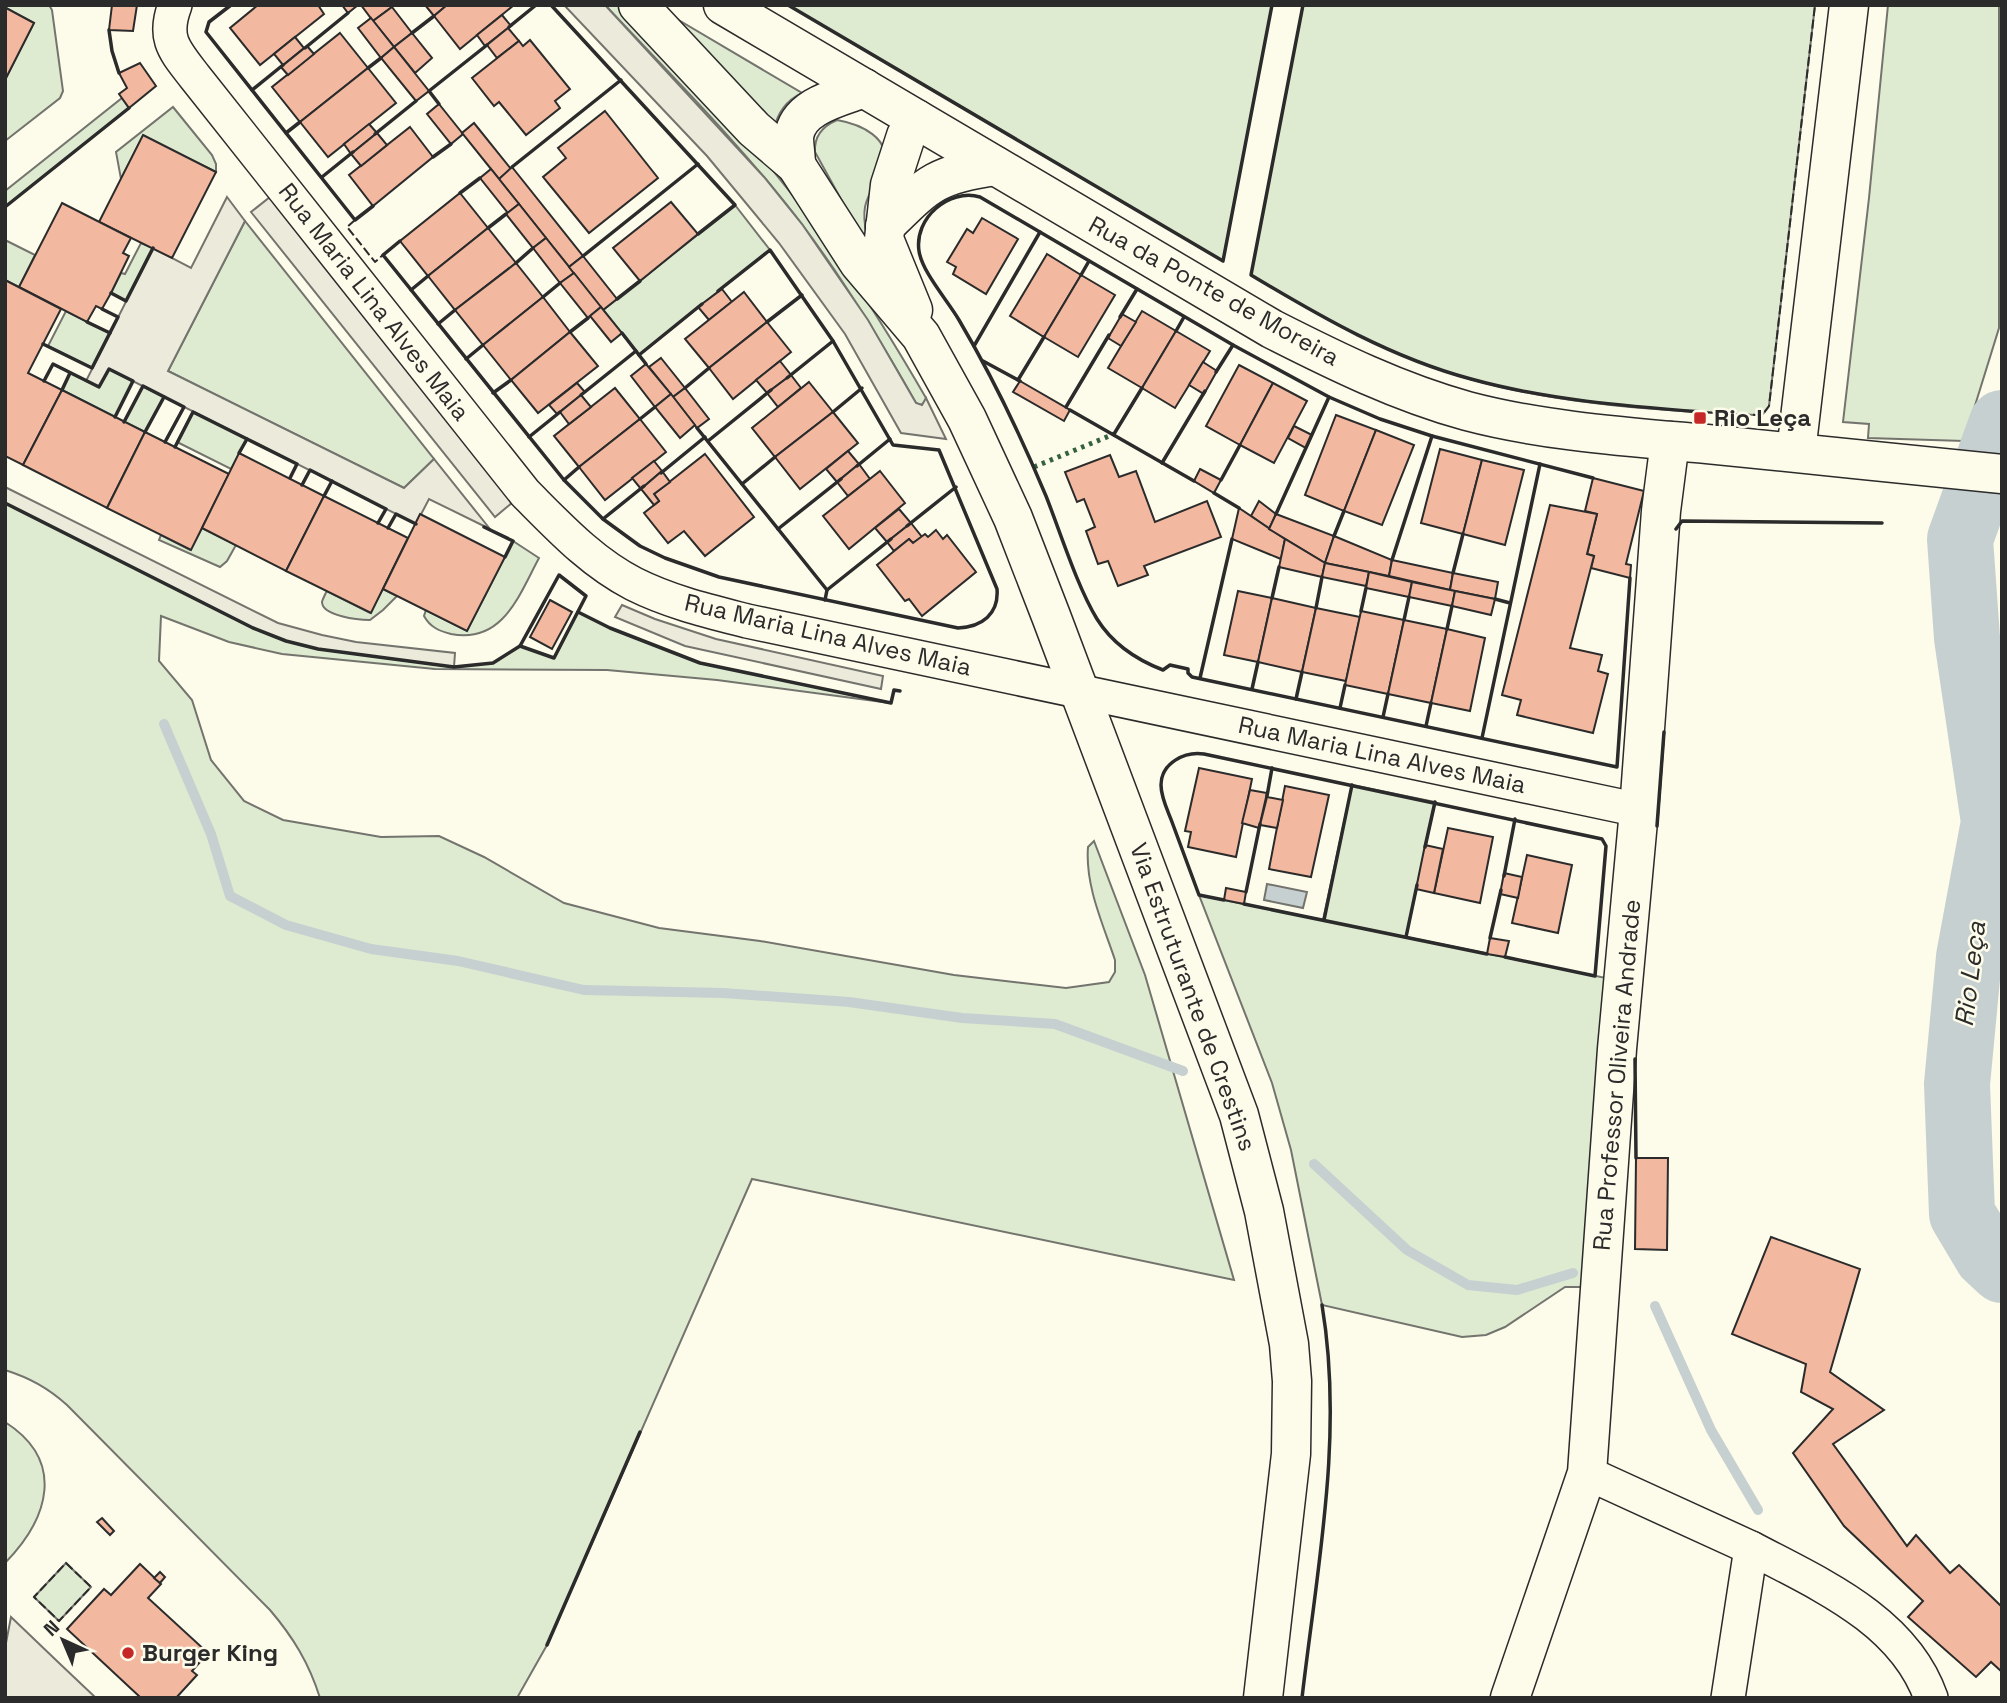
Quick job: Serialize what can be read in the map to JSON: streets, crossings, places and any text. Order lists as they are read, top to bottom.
{
  "streets": {
    "main road": ["Rua da Ponte de Moreira", "Via Estruturante de Crestins", "Rua Professor Oliveira Andrade"],
    "street": ["Rua Maria Lina Alves Maia"]
  },
  "crossings": [
    ["Rua da Ponte de Moreira", "Via Estruturante de Crestins"],
    ["Rua da Ponte de Moreira", "Rua Professor Oliveira Andrade"],
    ["Rua Maria Lina Alves Maia", "Via Estruturante de Crestins"],
    ["Rua Maria Lina Alves Maia", "Rua Professor Oliveira Andrade"]
  ],
  "water": ["Rio Leça"],
  "places": {
    "transit": ["Rio Leça"],
    "other": ["Burger King"]
  },
  "north": "top left"
}
